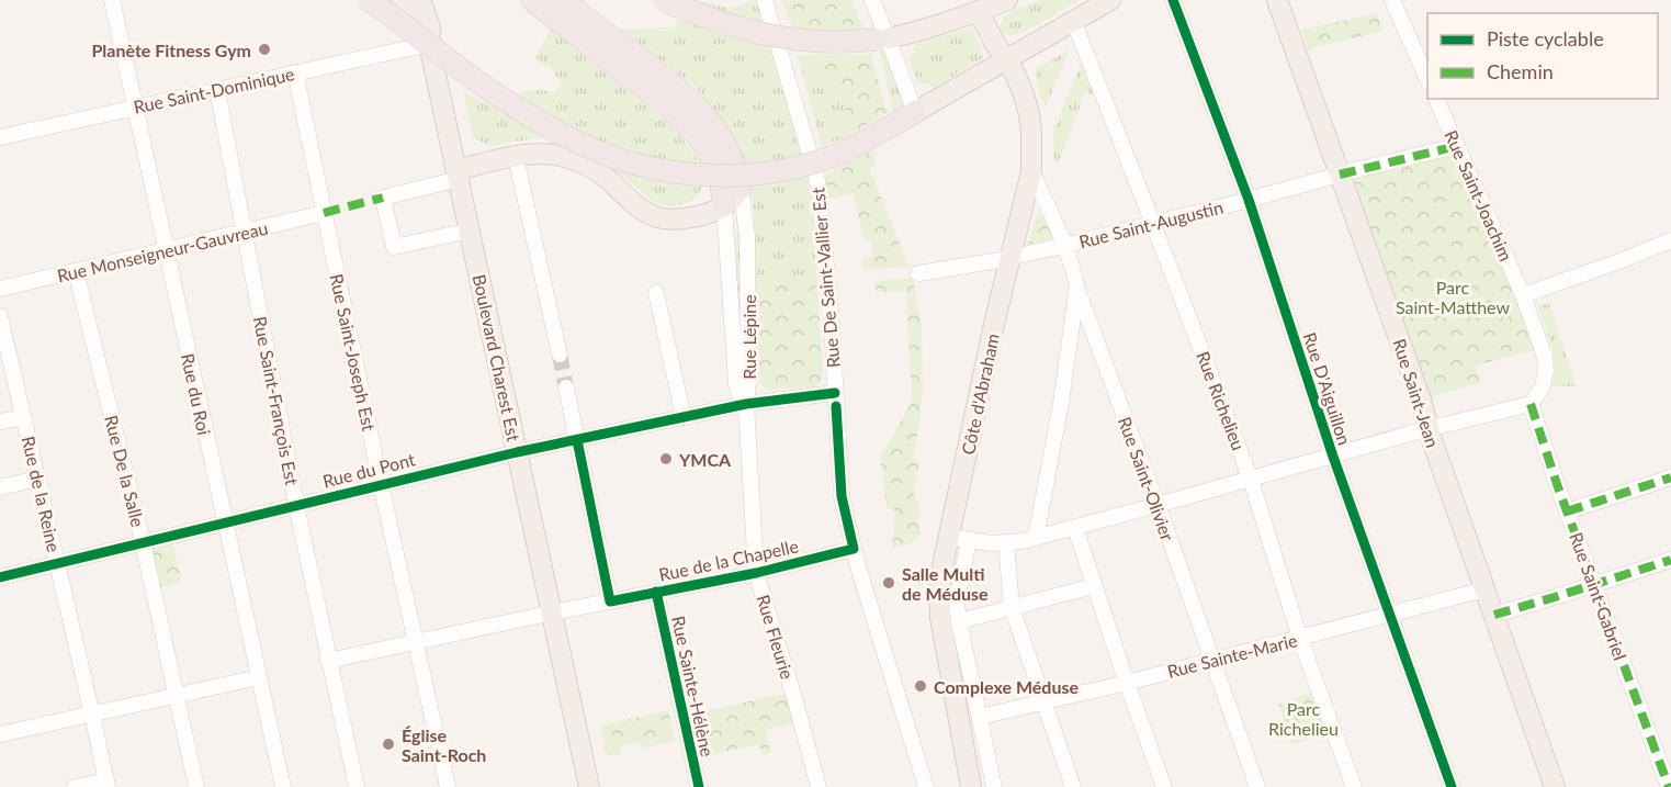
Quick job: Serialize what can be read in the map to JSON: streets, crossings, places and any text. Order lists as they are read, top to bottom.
{
  "streets": {
    "main road": ["Boulevard Charest Est", "Rue Saint-Jean", "Côte d'Abraham"],
    "street": [
      "Rue Saint-Dominique",
      "Rue Saint-Joachim",
      "Rue Saint-Augustin",
      "Rue Monseigneur-Gauvreau",
      "Rue De Saint-Vallier Est",
      "Rue Lépine",
      "Rue Saint-Joseph Est",
      "Rue D'Aiguillon",
      "Rue du Roi",
      "Rue Saint-François Est",
      "Rue Richelieu",
      "Rue du Pont",
      "Rue De la Salle",
      "Rue Saint-Olivier",
      "Rue de la Reine",
      "Rue de la Chapelle",
      "Rue Saint-Gabriel",
      "Rue Fleurie",
      "Rue Sainte-Marie",
      "Rue Sainte-Hélène"
    ]
  },
  "crossings": [
    ["Rue Saint-Dominique", "Rue Saint-Joseph Est"],
    ["Rue Saint-Dominique", "Boulevard Charest Est"],
    ["Rue Saint-Dominique", "Rue du Roi"],
    ["Rue Saint-Dominique", "Rue Saint-François Est"],
    ["Rue Saint-Joachim", "Rue Saint-Augustin"],
    ["Rue Saint-Joachim", "Rue Saint-Gabriel"],
    ["Rue Saint-Augustin", "Rue D'Aiguillon"],
    ["Rue Saint-Augustin", "Rue Saint-Jean"],
    ["Rue Saint-Augustin", "Côte d'Abraham"],
    ["Rue Saint-Augustin", "Rue Richelieu"],
    ["Rue Saint-Augustin", "Rue Saint-Olivier"],
    ["Rue Monseigneur-Gauvreau", "Rue Saint-Joseph Est"],
    ["Rue Monseigneur-Gauvreau", "Rue du Roi"],
    ["Rue Monseigneur-Gauvreau", "Rue Saint-François Est"],
    ["Rue Monseigneur-Gauvreau", "Rue De la Salle"],
    ["Rue De Saint-Vallier Est", "Rue du Pont"],
    ["Rue De Saint-Vallier Est", "Rue de la Chapelle"],
    ["Rue Lépine", "Rue du Pont"],
    ["Rue Lépine", "Rue Fleurie"],
    ["Rue Saint-Joseph Est", "Rue du Pont"],
    ["Rue Saint-Joseph Est", "Rue de la Chapelle"],
    ["Boulevard Charest Est", "Rue du Pont"],
    ["Boulevard Charest Est", "Rue de la Chapelle"],
    ["Rue D'Aiguillon", "Rue Sainte-Marie"],
    ["Rue Saint-Jean", "Rue Sainte-Marie"],
    ["Rue du Roi", "Rue du Pont"],
    ["Côte d'Abraham", "Rue Saint-Olivier"],
    ["Rue Saint-François Est", "Rue du Pont"],
    ["Rue Saint-François Est", "Rue de la Chapelle"],
    ["Rue Richelieu", "Rue Sainte-Marie"],
    ["Rue du Pont", "Rue De la Salle"],
    ["Rue du Pont", "Rue de la Reine"],
    ["Rue du Pont", "Rue Fleurie"],
    ["Rue Saint-Olivier", "Rue Sainte-Marie"],
    ["Rue de la Chapelle", "Rue Fleurie"],
    ["Rue de la Chapelle", "Rue Sainte-Hélène"]
  ],
  "parks": ["Parc Saint-Matthew", "Parc Richelieu"],
  "places": [
    "Planète Fitness Gym",
    "YMCA",
    "Salle Multi de Méduse",
    "Complexe Méduse",
    "Église Saint-Roch"
  ],
  "legend": ["Piste cyclable", "Chemin"]
}
